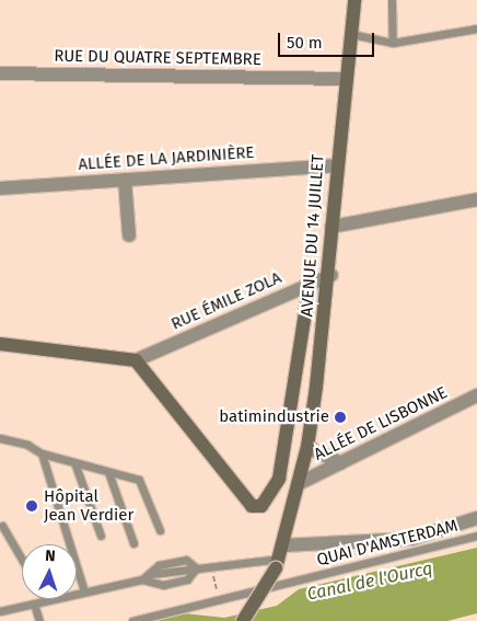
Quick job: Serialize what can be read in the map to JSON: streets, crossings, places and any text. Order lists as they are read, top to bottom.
{
  "streets": {
    "street": [
      "RUE DU QUATRE SEPTEMBRE",
      "ALLÉE DE LA JARDINIÈRE",
      "AVENUE DU 14 JUILLET",
      "RUE ÉMILE ZOLA",
      "ALLÉE DE LISBONNE"
    ],
    "lane": ["QUAI D'AMSTERDAM"]
  },
  "crossings": [
    ["RUE DU QUATRE SEPTEMBRE", "AVENUE DU 14 JUILLET"],
    ["ALLÉE DE LA JARDINIÈRE", "AVENUE DU 14 JUILLET"],
    ["AVENUE DU 14 JUILLET", "RUE ÉMILE ZOLA"],
    ["AVENUE DU 14 JUILLET", "ALLÉE DE LISBONNE"]
  ],
  "water": ["Canal de l'Ourcq"],
  "places": ["batimindustrie", "Hôpital Jean Verdier"],
  "scale_bar": "50 m",
  "north": "top"
}
